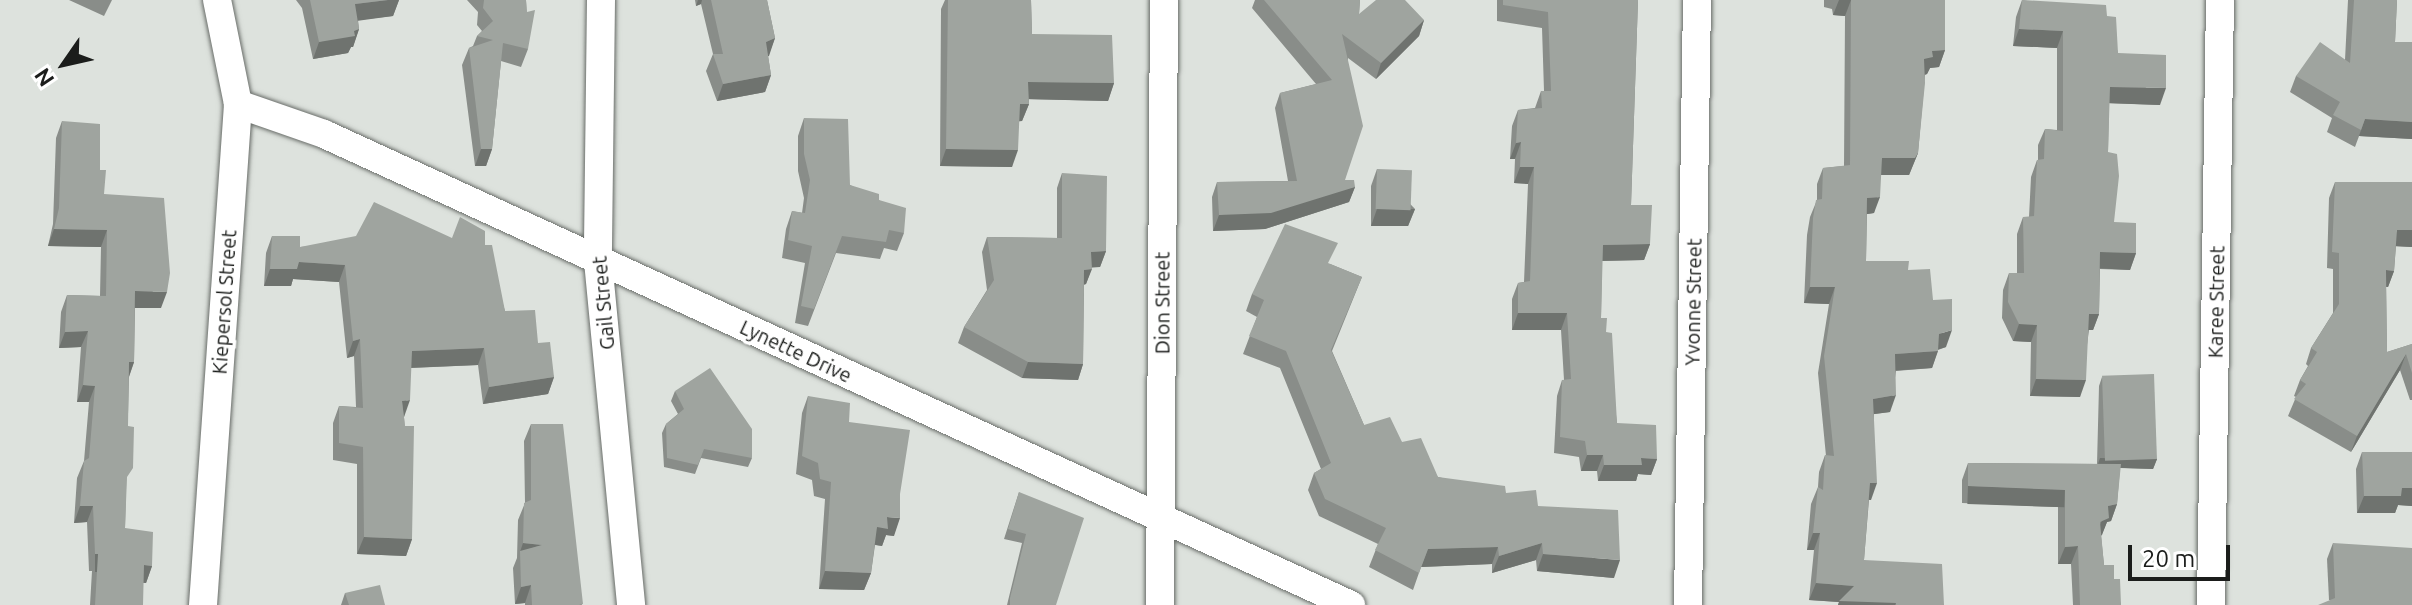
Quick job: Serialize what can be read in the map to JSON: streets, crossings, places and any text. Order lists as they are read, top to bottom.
{
  "streets": {
    "street": [
      "Kiepersol Street",
      "Yvonne Street",
      "Karee Street",
      "Gail Street",
      "Dion Street",
      "Lynette Drive"
    ]
  },
  "crossings": [
    ["Kiepersol Street", "Lynette Drive"],
    ["Gail Street", "Lynette Drive"],
    ["Dion Street", "Lynette Drive"]
  ],
  "scale_bar": "20 m",
  "north": "bottom left"
}
